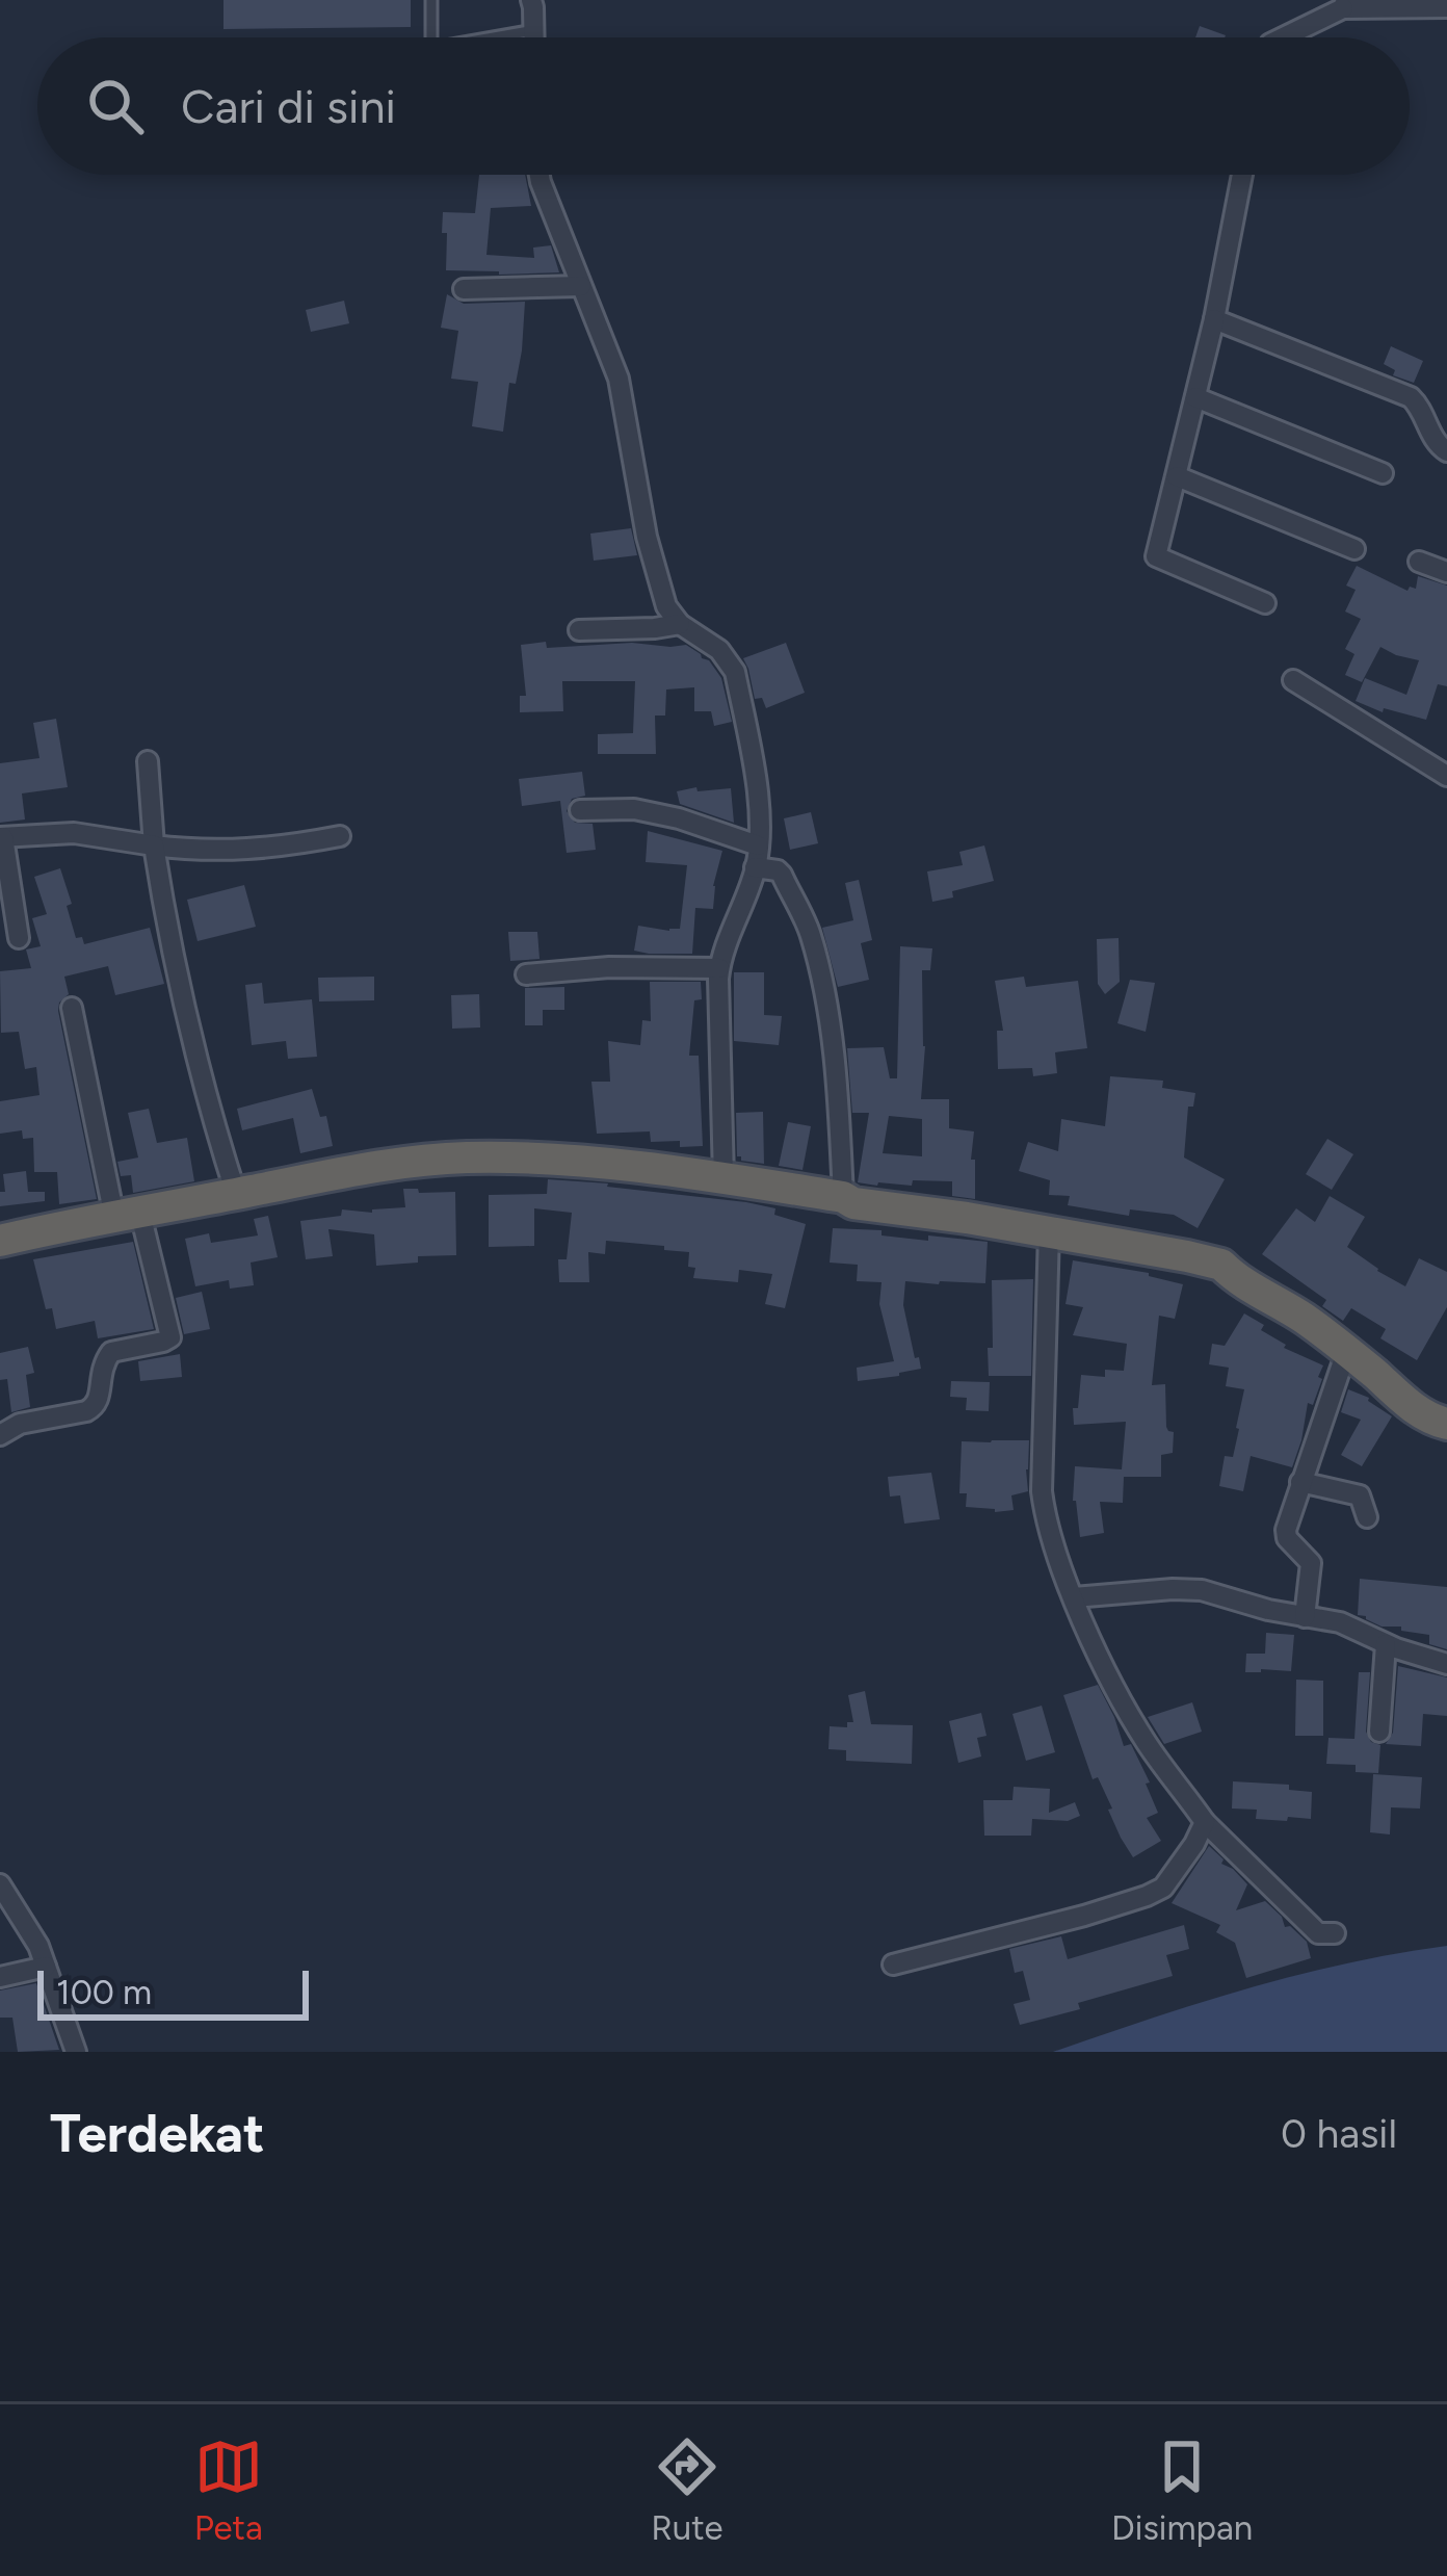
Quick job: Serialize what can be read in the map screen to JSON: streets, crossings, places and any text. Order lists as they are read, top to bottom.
{
  "scale_bar": "100 m",
  "page": {
    "search": "Cari di sini",
    "scale": "100 m",
    "heading": ["Terdekat", "0 hasil"],
    "nav": ["Peta", "Rute", "Disimpan"]
  }
}
